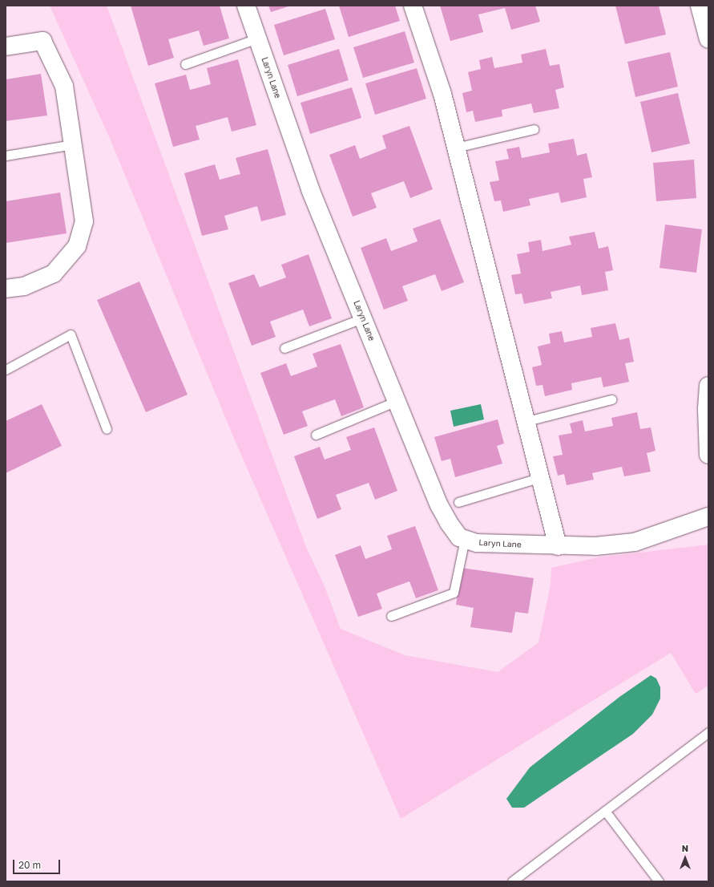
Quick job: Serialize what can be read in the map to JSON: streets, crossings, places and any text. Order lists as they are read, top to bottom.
{
  "streets": {
    "street": ["Laryn Lane"]
  },
  "scale_bar": "20 m",
  "north": "top"
}
